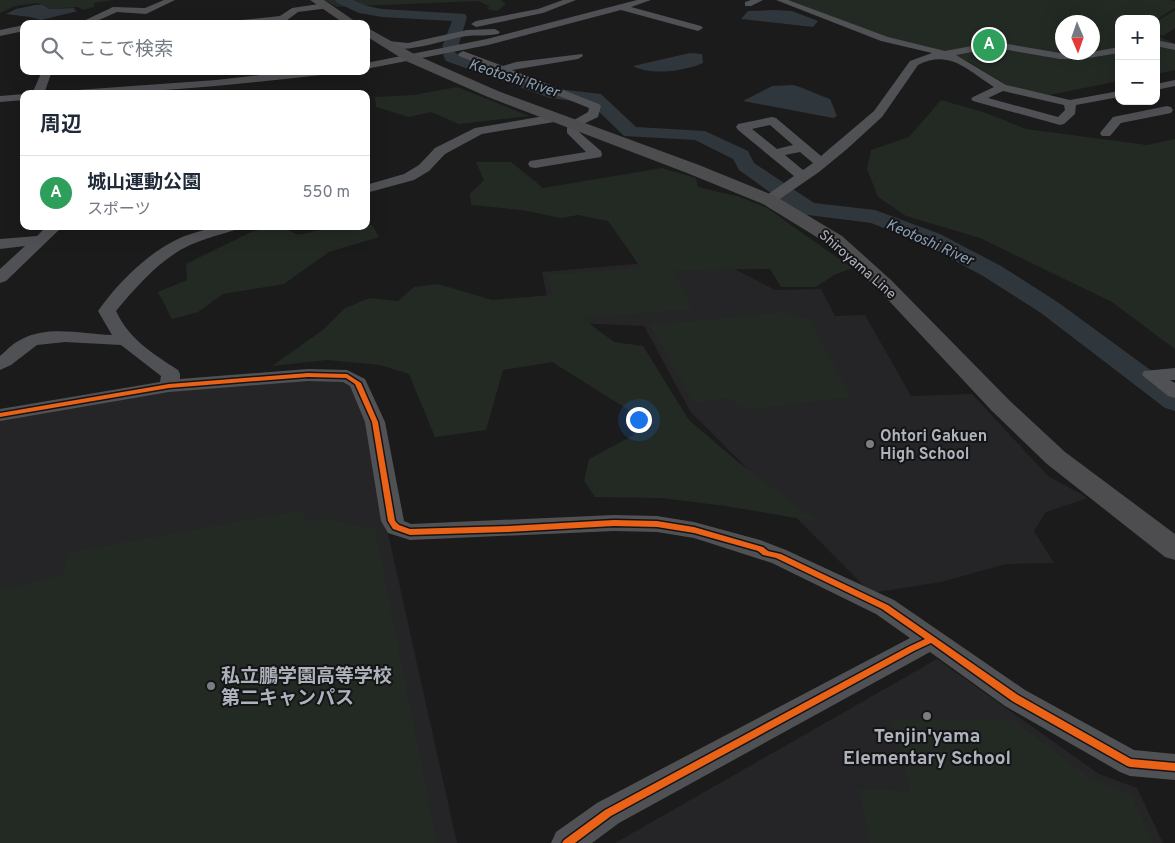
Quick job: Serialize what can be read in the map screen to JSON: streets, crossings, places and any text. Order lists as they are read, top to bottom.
{
  "streets": {
    "main road": ["Shiroyama Line"]
  },
  "water": ["Keotoshi River"],
  "places": ["Ohtori Gakuen High School", "私立鵬学園高等学校 第二キャンパス", "Tenjin'yama Elementary School"],
  "north": "bottom",
  "page": {
    "map_buttons": ["+", "−"],
    "search": "ここで検索",
    "pins": "A",
    "heading": "周辺",
    "list": [
      {
        "mark": "A",
        "name": "城山運動公園",
        "note": "スポーツ",
        "value": "550 m"
      }
    ]
  }
}
